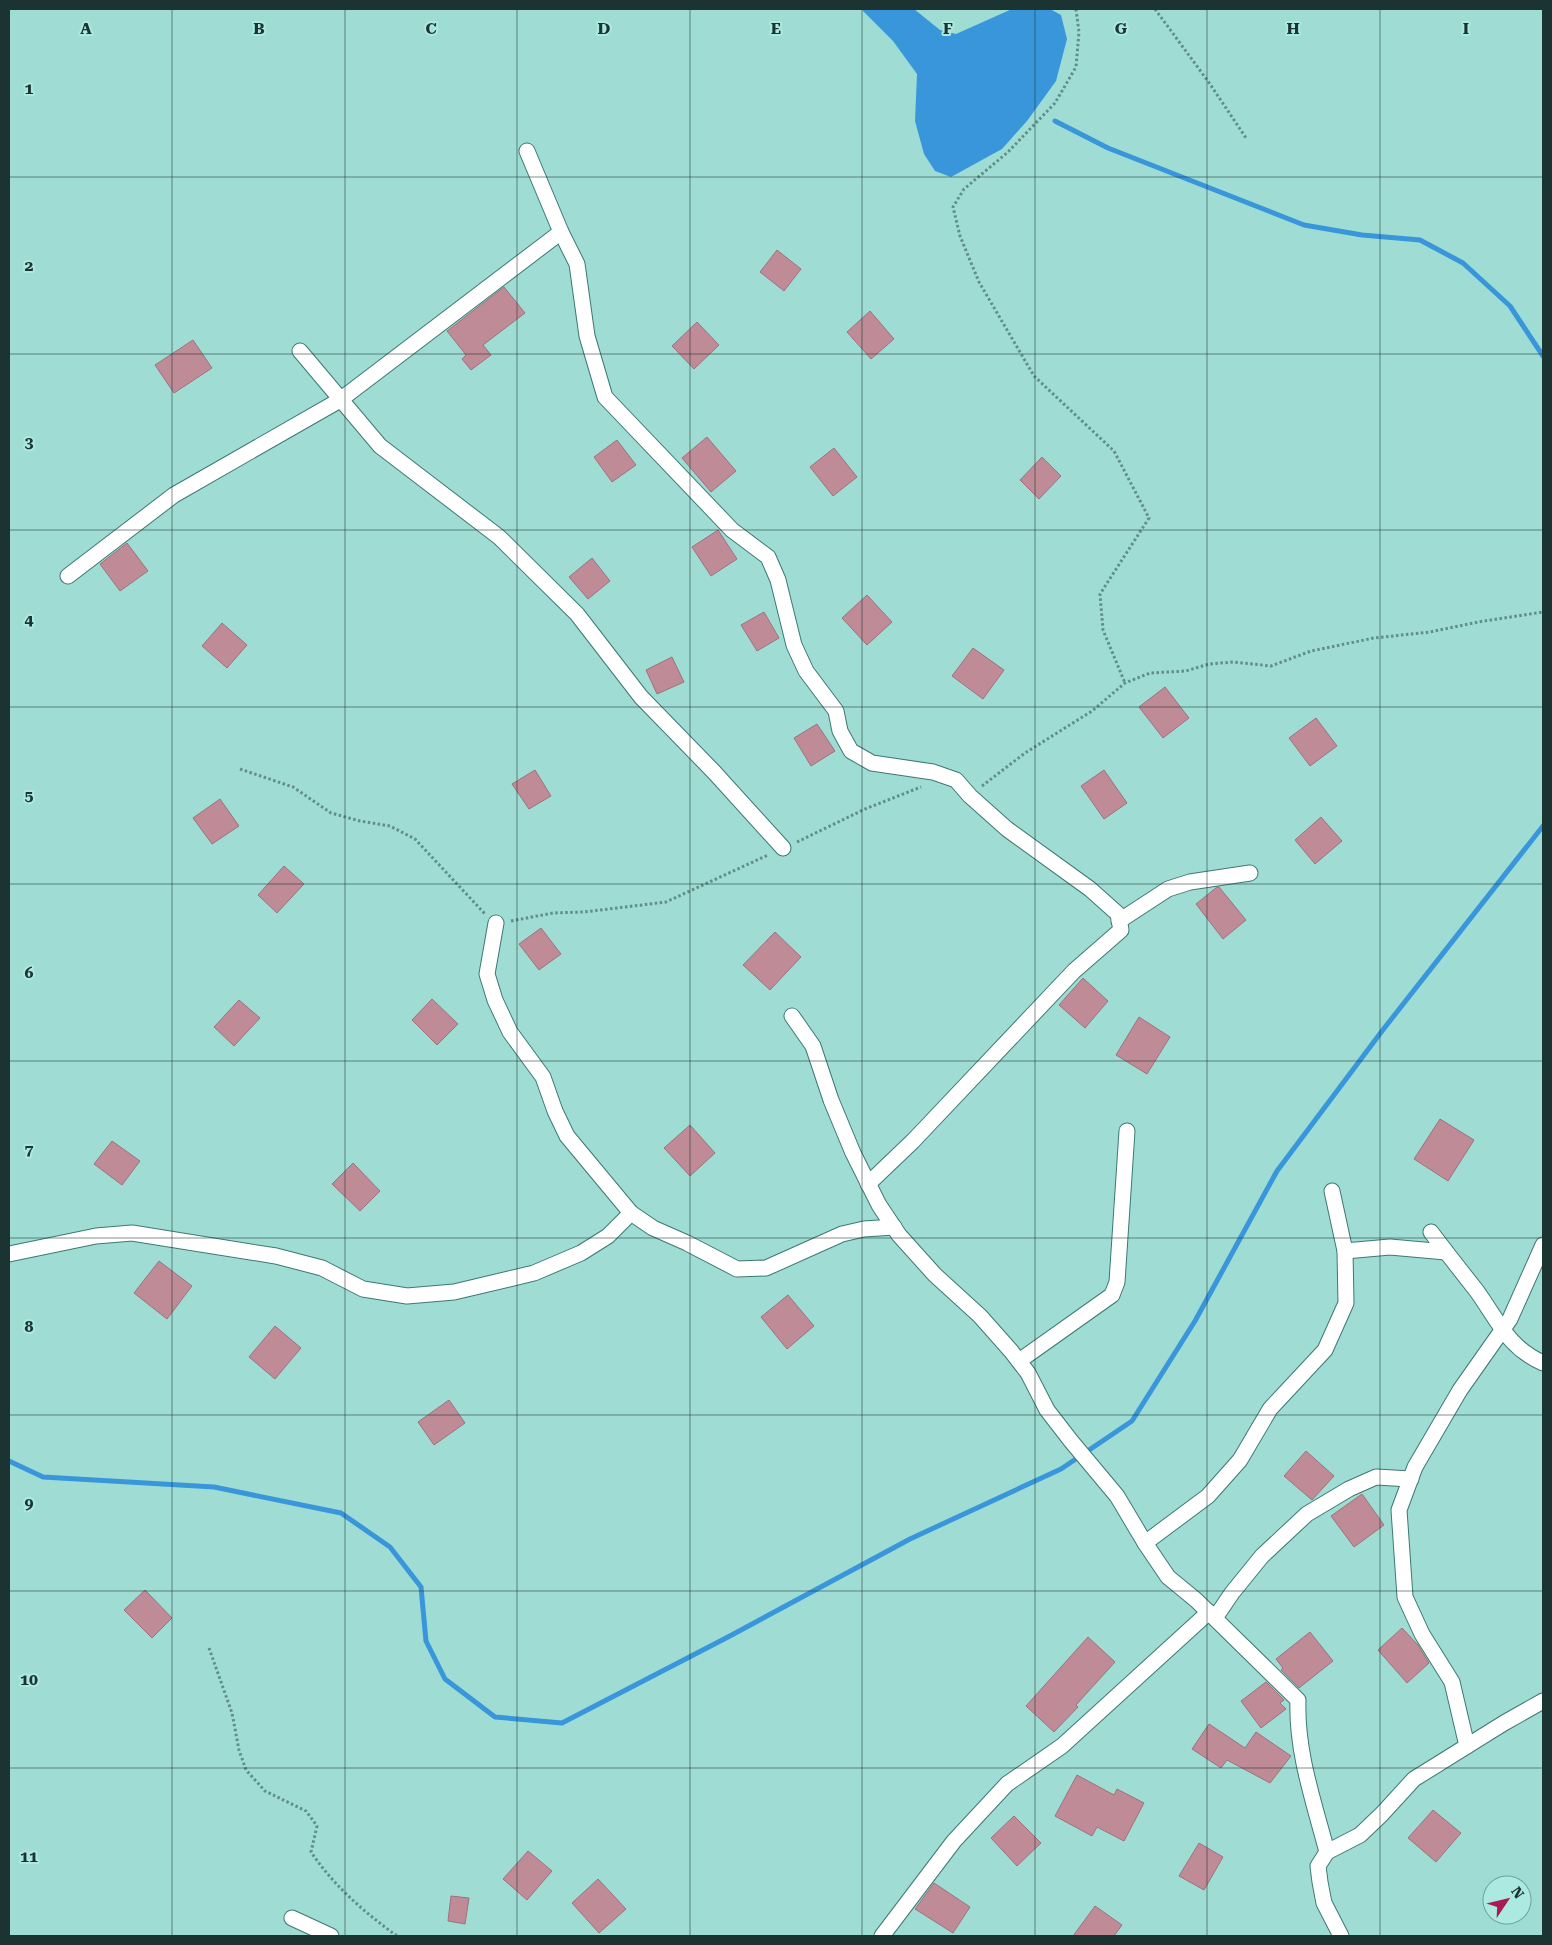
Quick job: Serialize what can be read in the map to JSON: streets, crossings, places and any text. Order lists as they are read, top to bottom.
{
  "north": "top right",
  "grid": {
    "columns": [
      "A",
      "B",
      "C",
      "D",
      "E",
      "F",
      "G",
      "H",
      "I"
    ],
    "rows": [
      "1",
      "2",
      "3",
      "4",
      "5",
      "6",
      "7",
      "8",
      "9",
      "10",
      "11"
    ]
  }
}
